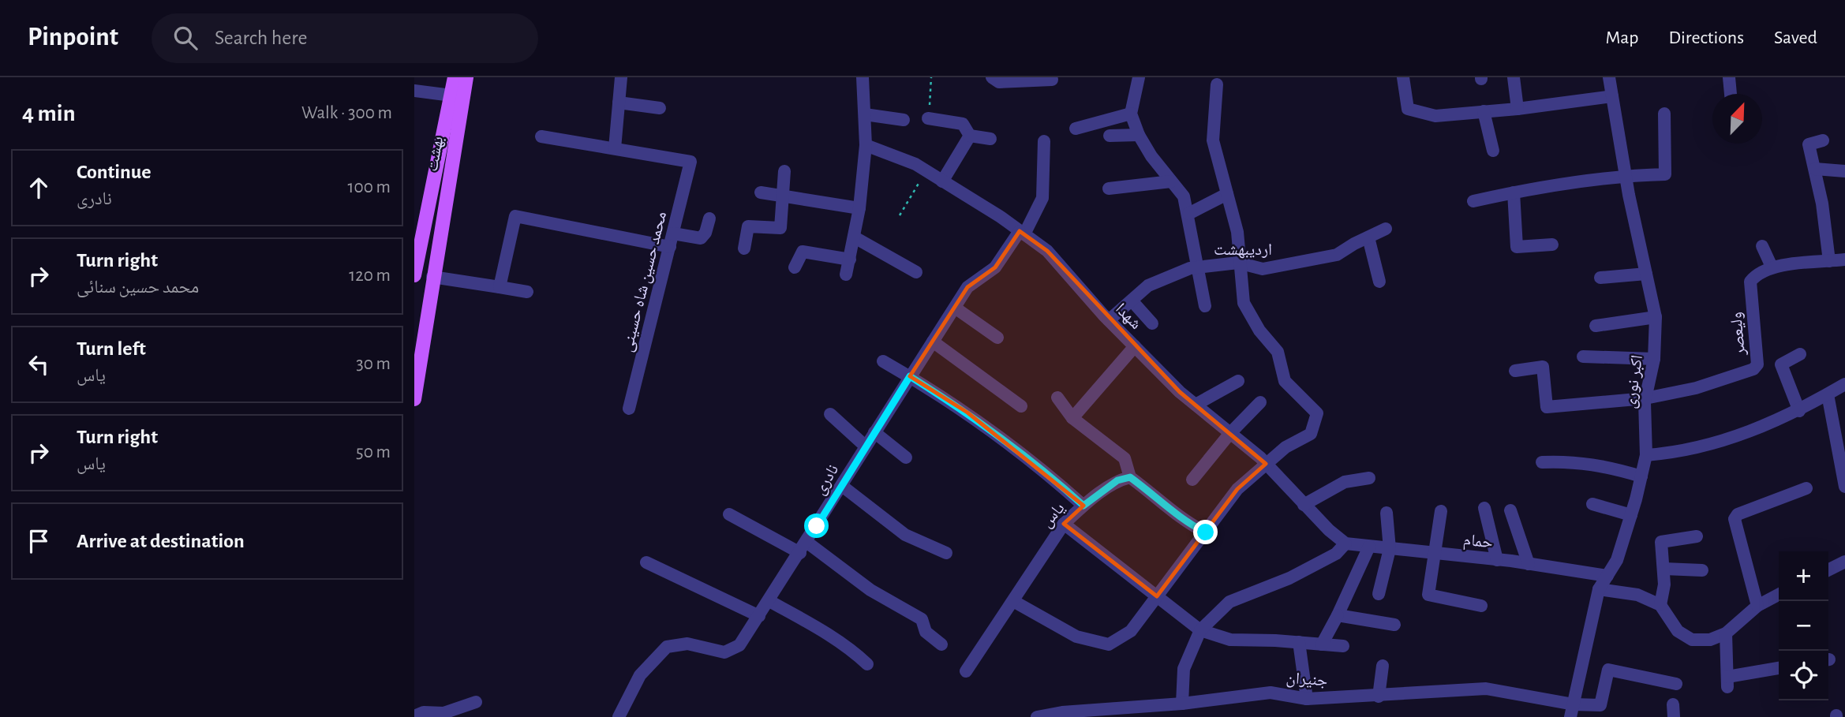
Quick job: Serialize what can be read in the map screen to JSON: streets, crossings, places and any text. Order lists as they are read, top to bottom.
{
  "streets": {
    "main road": ["بهشت"],
    "street": [
      "اردیبهشت",
      "محمد حسین شاه حسینی",
      "شهدا",
      "ولیعصر",
      "اکبر نوری",
      "نادری",
      "یاس",
      "حمام",
      "جنیران"
    ]
  },
  "crossings": [
    ["اردیبهشت", "شهدا"],
    ["شهدا", "نادری"],
    ["شهدا", "حمام"],
    ["ولیعصر", "اکبر نوری"],
    ["اکبر نوری", "حمام"],
    ["اکبر نوری", "جنیران"]
  ],
  "north": "top right",
  "page": {
    "header": "Pinpoint",
    "search": "Search here",
    "nav": ["Map", "Directions", "Saved"],
    "heading": ["4 min", "Walk · 300 m"],
    "list": [
      ["Continue", "نادری", "100 m"],
      ["Turn right", "محمد حسین سنائی", "120 m"],
      ["Turn left", "یاس", "30 m"],
      ["Turn right", "یاس", "50 m"],
      "Arrive at destination"
    ],
    "map_buttons": ["+", "−"]
  }
}
